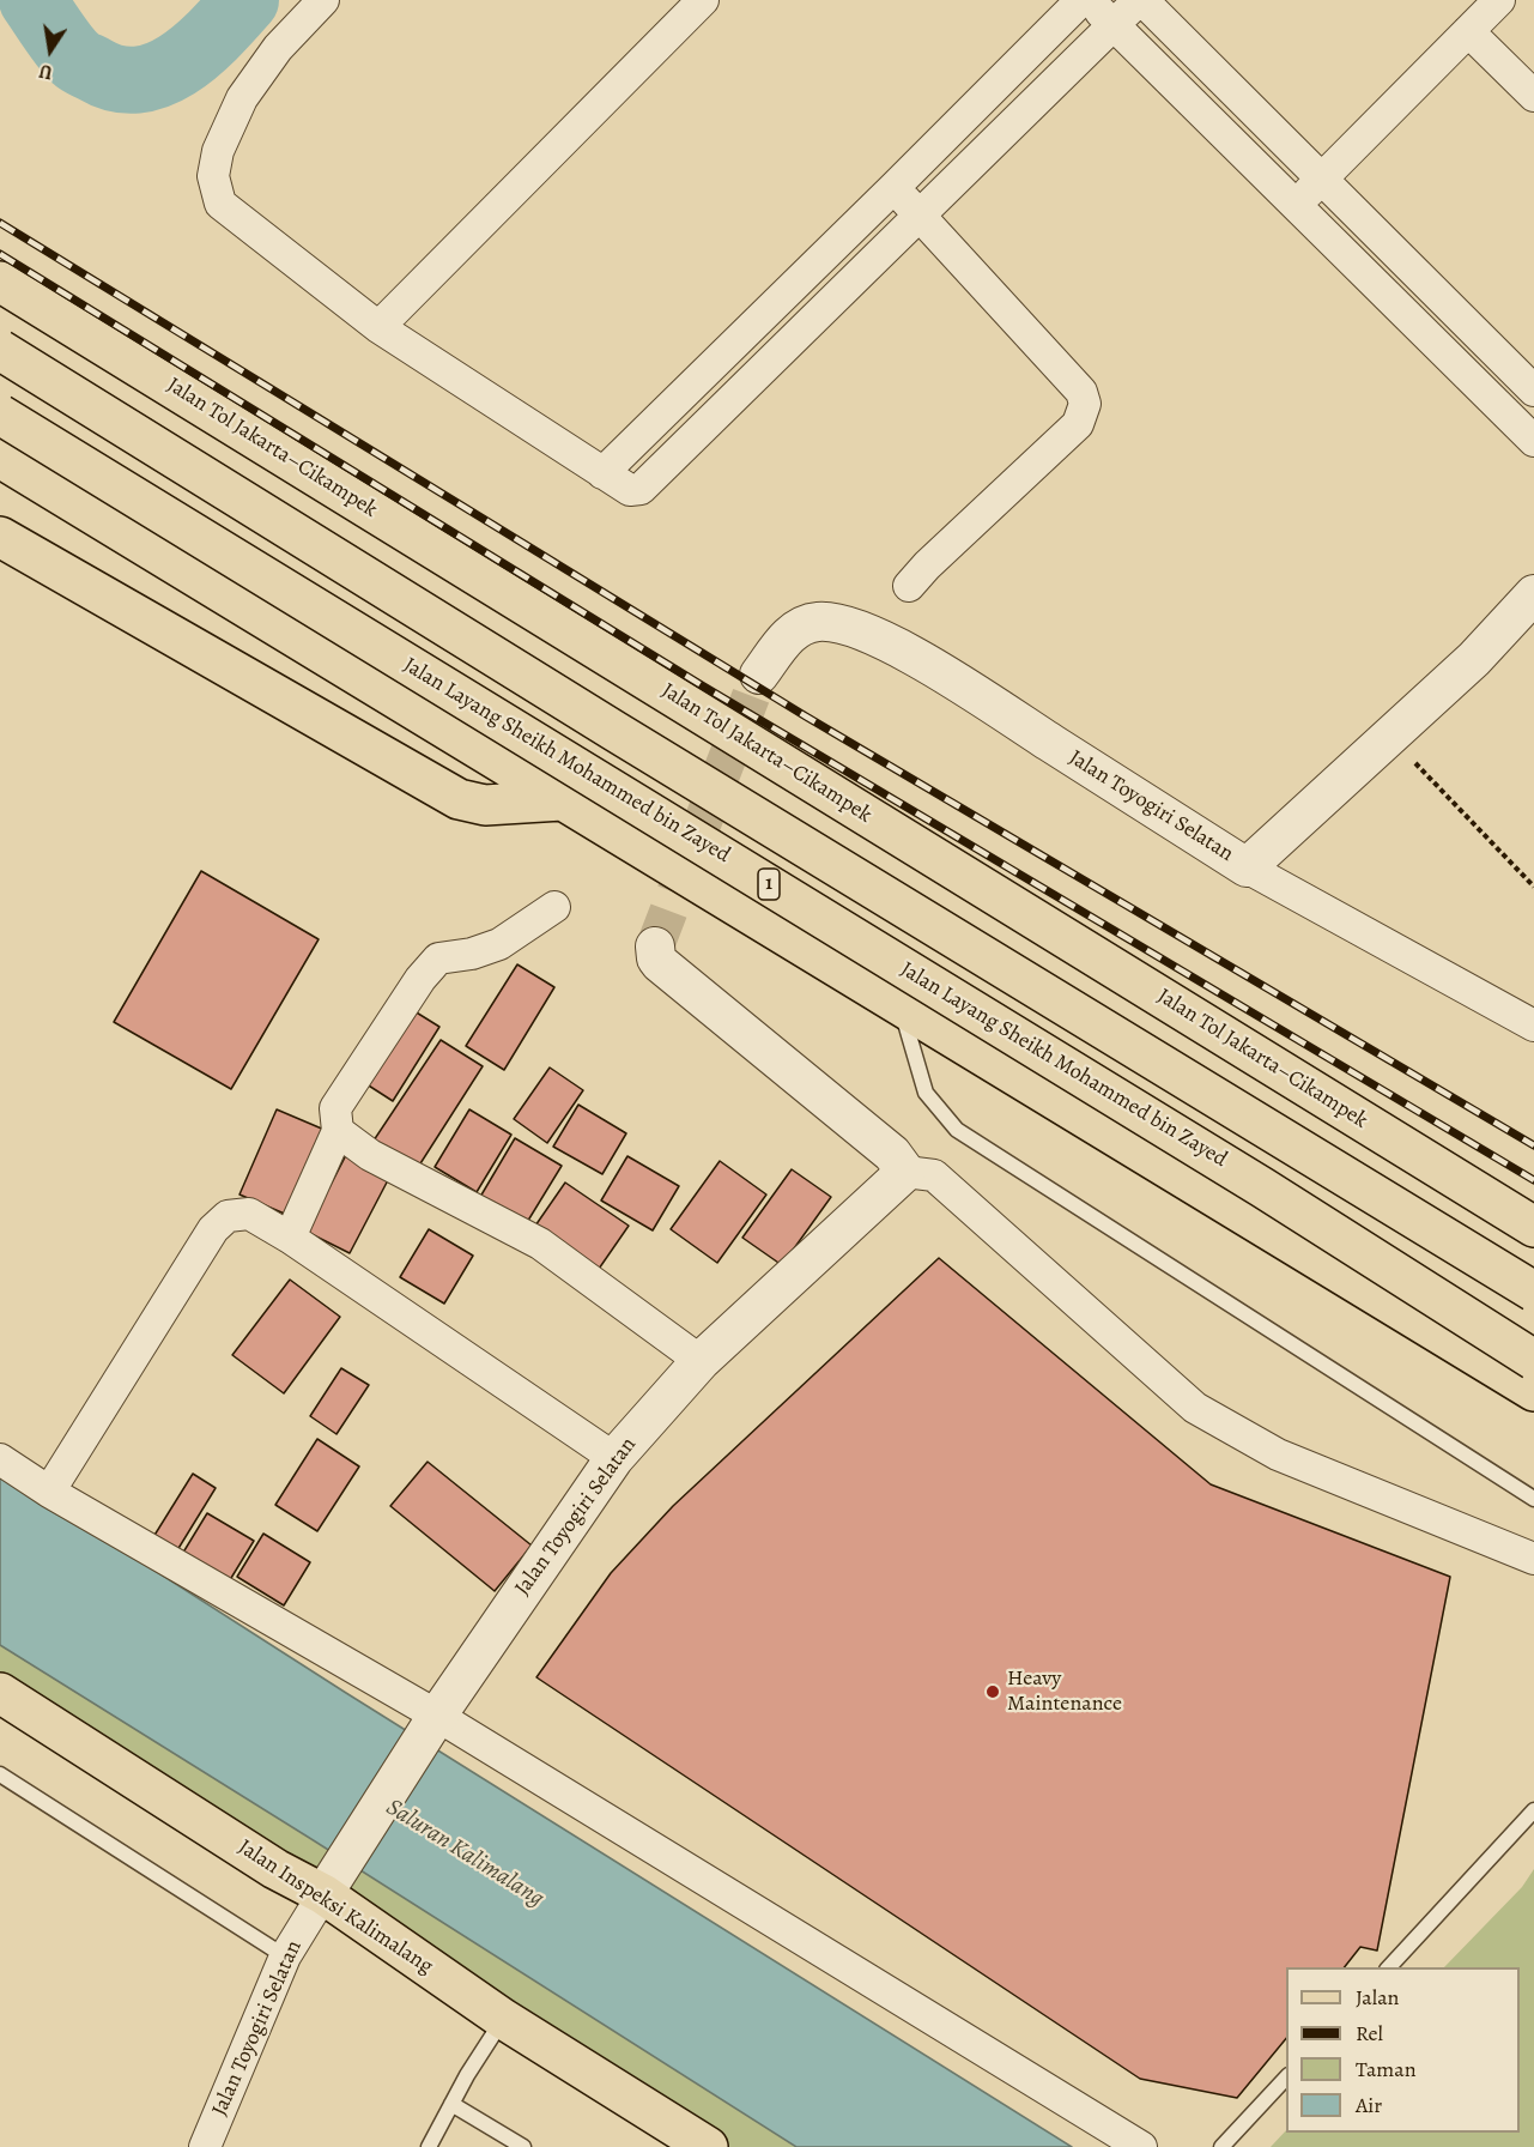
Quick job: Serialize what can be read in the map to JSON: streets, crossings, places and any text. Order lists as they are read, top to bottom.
{
  "streets": {
    "main road": [
      "Jalan Tol Jakarta–Cikampek",
      "Jalan Layang Sheikh Mohammed bin Zayed",
      "1",
      "Jalan Inspeksi Kalimalang"
    ],
    "street": ["Jalan Toyogiri Selatan"]
  },
  "crossings": [
    ["Jalan Toyogiri Selatan", "Jalan Inspeksi Kalimalang"]
  ],
  "water": ["Saluran Kalimalang"],
  "places": ["Heavy Maintenance"],
  "legend": [
    "Jalan",
    "Rel",
    "Taman",
    "Air"
  ],
  "north": "bottom"
}
